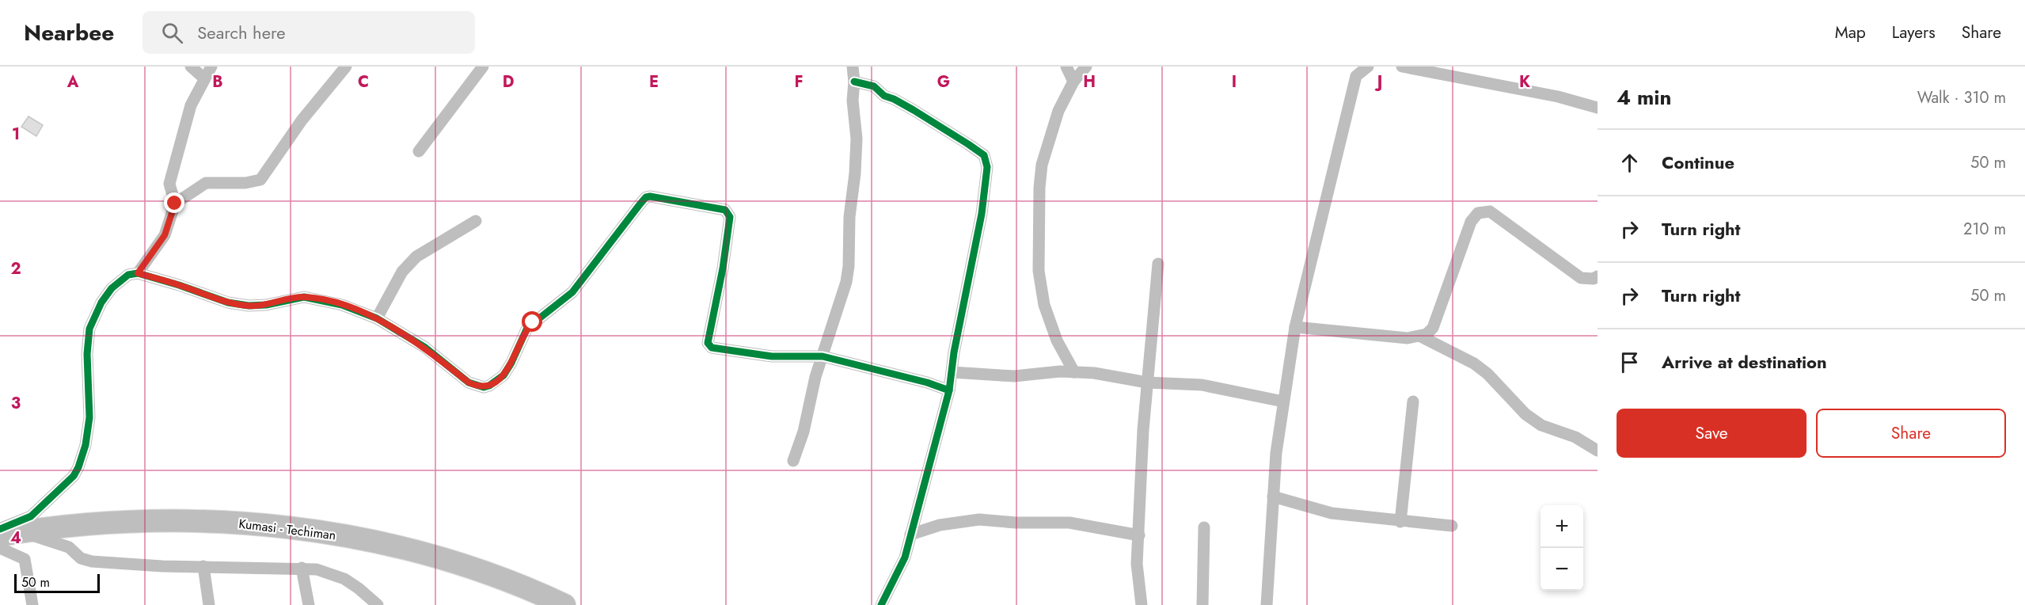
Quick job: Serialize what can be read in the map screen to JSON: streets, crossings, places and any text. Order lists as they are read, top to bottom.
{
  "streets": {
    "highway": ["Kumasi - Techiman"]
  },
  "scale_bar": "50 m",
  "page": {
    "header": "Nearbee",
    "search": "Search here",
    "nav": ["Map", "Layers", "Share"],
    "heading": ["4 min", "Walk · 310 m"],
    "list": [
      ["Continue", "50 m"],
      ["Turn right", "210 m"],
      ["Turn right", "50 m"],
      "Arrive at destination"
    ],
    "buttons": ["Save", "Share"],
    "map_buttons": ["+", "−"],
    "scale": "50 m"
  },
  "grid": {
    "columns": [
      "A",
      "B",
      "C",
      "D",
      "E",
      "F",
      "G",
      "H",
      "I",
      "J",
      "K"
    ],
    "rows": [
      "1",
      "2",
      "3",
      "4"
    ]
  }
}
